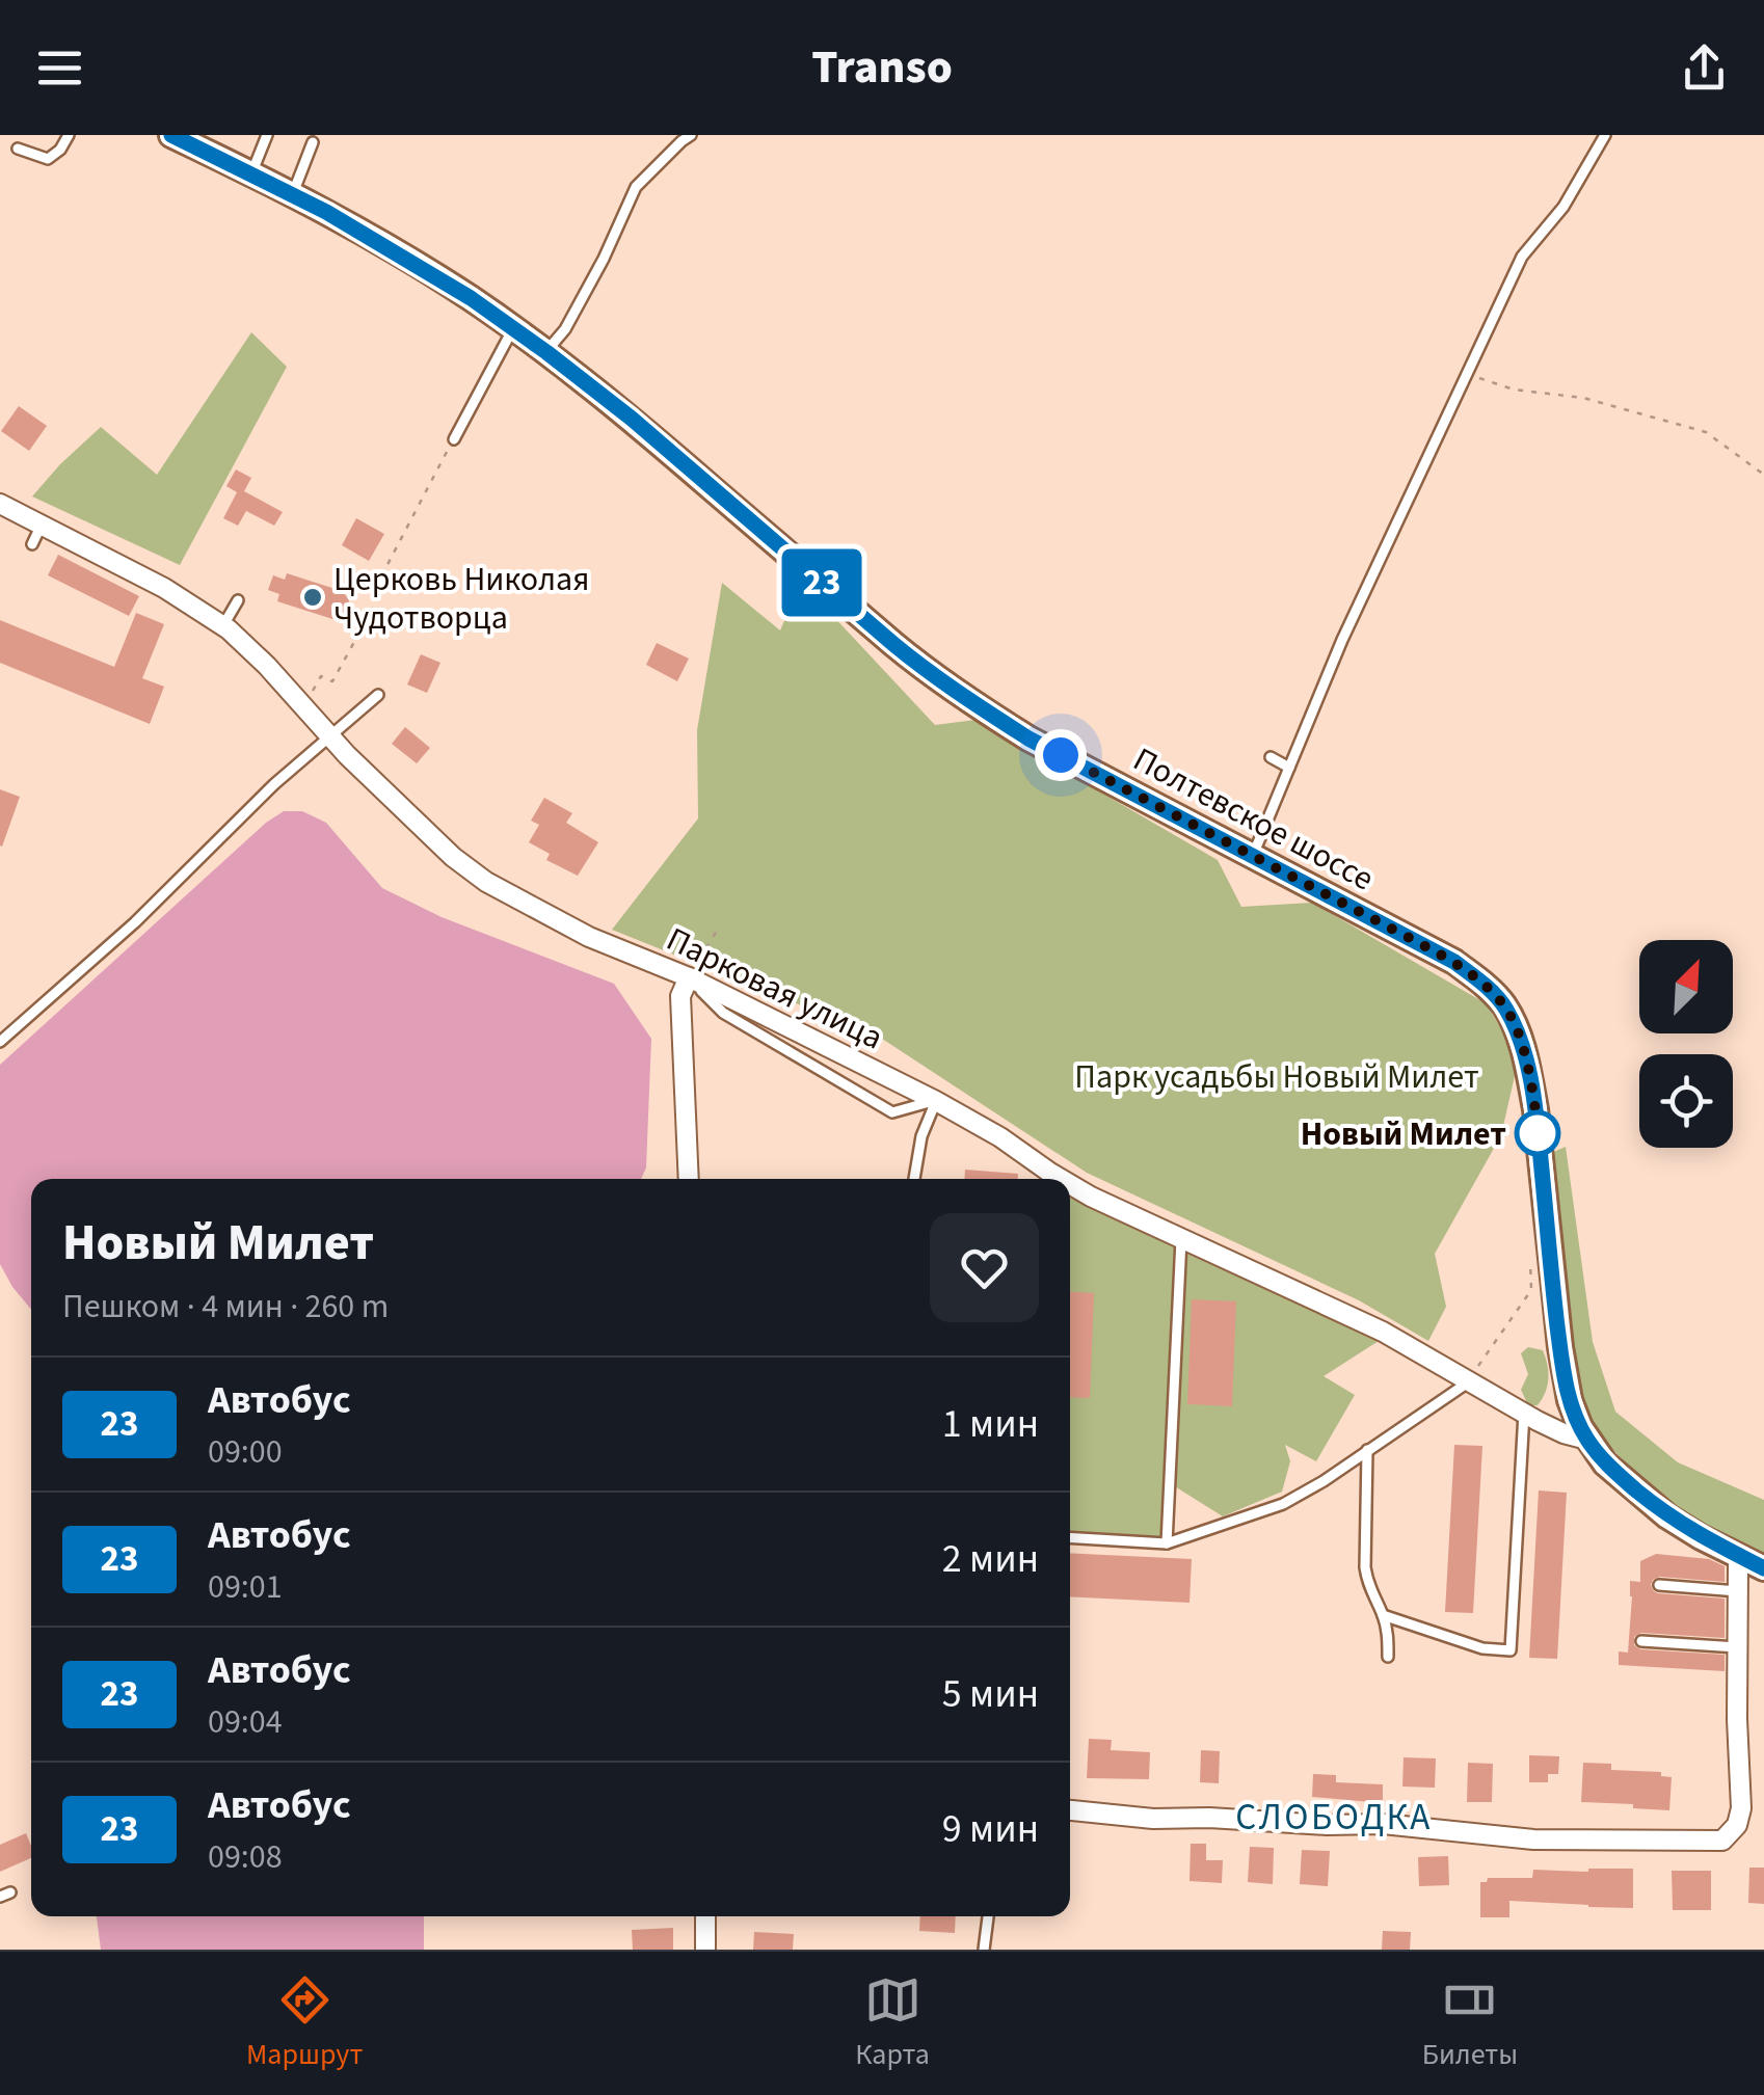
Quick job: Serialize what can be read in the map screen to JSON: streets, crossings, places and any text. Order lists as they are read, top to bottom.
{
  "streets": {
    "street": ["Полтевское шоссе", "Парковая улица"]
  },
  "crossings": [
    ["Полтевское шоссе", "Парковая улица"]
  ],
  "districts": ["СЛОБОДКА"],
  "parks": ["Парк усадьбы Новый Милет"],
  "places": ["Церковь Николая Чудотворца", "Новый Милет"],
  "lines": ["bus line 23"],
  "north": "top right",
  "page": {
    "header": "Transo",
    "on_map": "23",
    "heading": ["Новый Милет", "Пешком · 4 мин · 260 m"],
    "list": [
      {
        "mark": "23",
        "name": "Автобус",
        "note": "09:00",
        "value": "1 мин"
      },
      {
        "mark": "23",
        "name": "Автобус",
        "note": "09:01",
        "value": "2 мин"
      },
      {
        "mark": "23",
        "name": "Автобус",
        "note": "09:04",
        "value": "5 мин"
      },
      {
        "mark": "23",
        "name": "Автобус",
        "note": "09:08",
        "value": "9 мин"
      }
    ],
    "tabs": ["Маршрут", "Карта", "Билеты"]
  }
}
